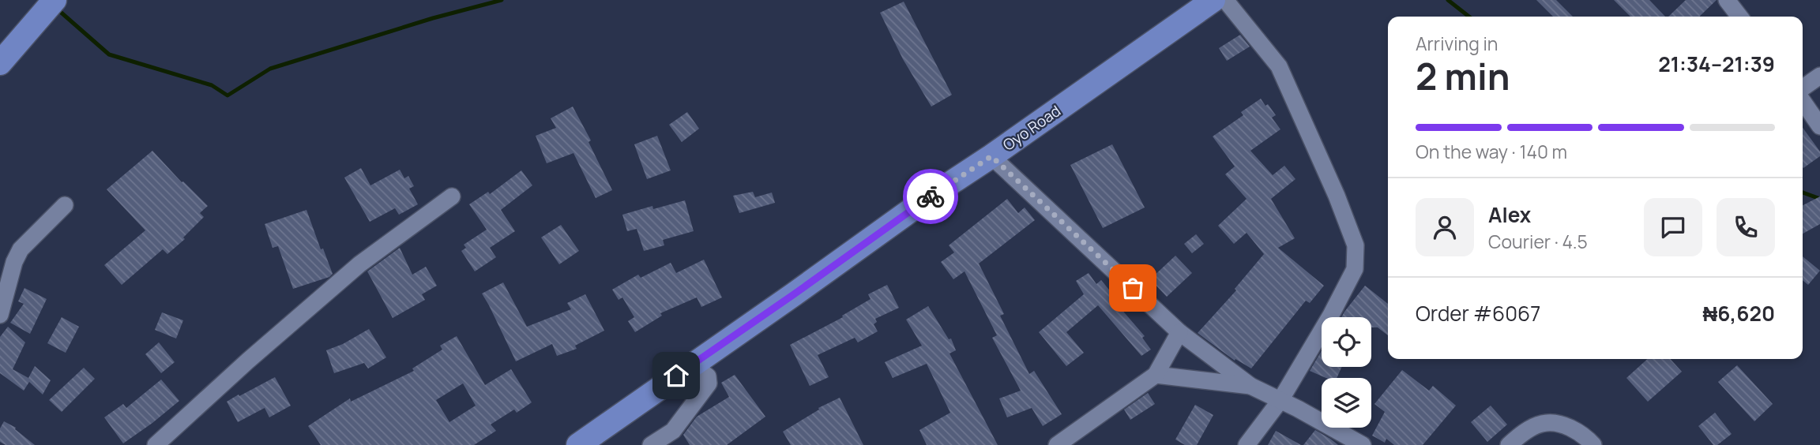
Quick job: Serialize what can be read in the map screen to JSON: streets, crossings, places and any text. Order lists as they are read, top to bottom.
{
  "streets": {
    "highway": ["Oyo Road"]
  },
  "page": {
    "heading": ["2 min", "Arriving in", "21:34–21:39"],
    "panel": [
      "Alex",
      "Courier · 4.5",
      "Order #6067",
      "₦6,620"
    ],
    "bar": "On the way · 140 m"
  }
}
